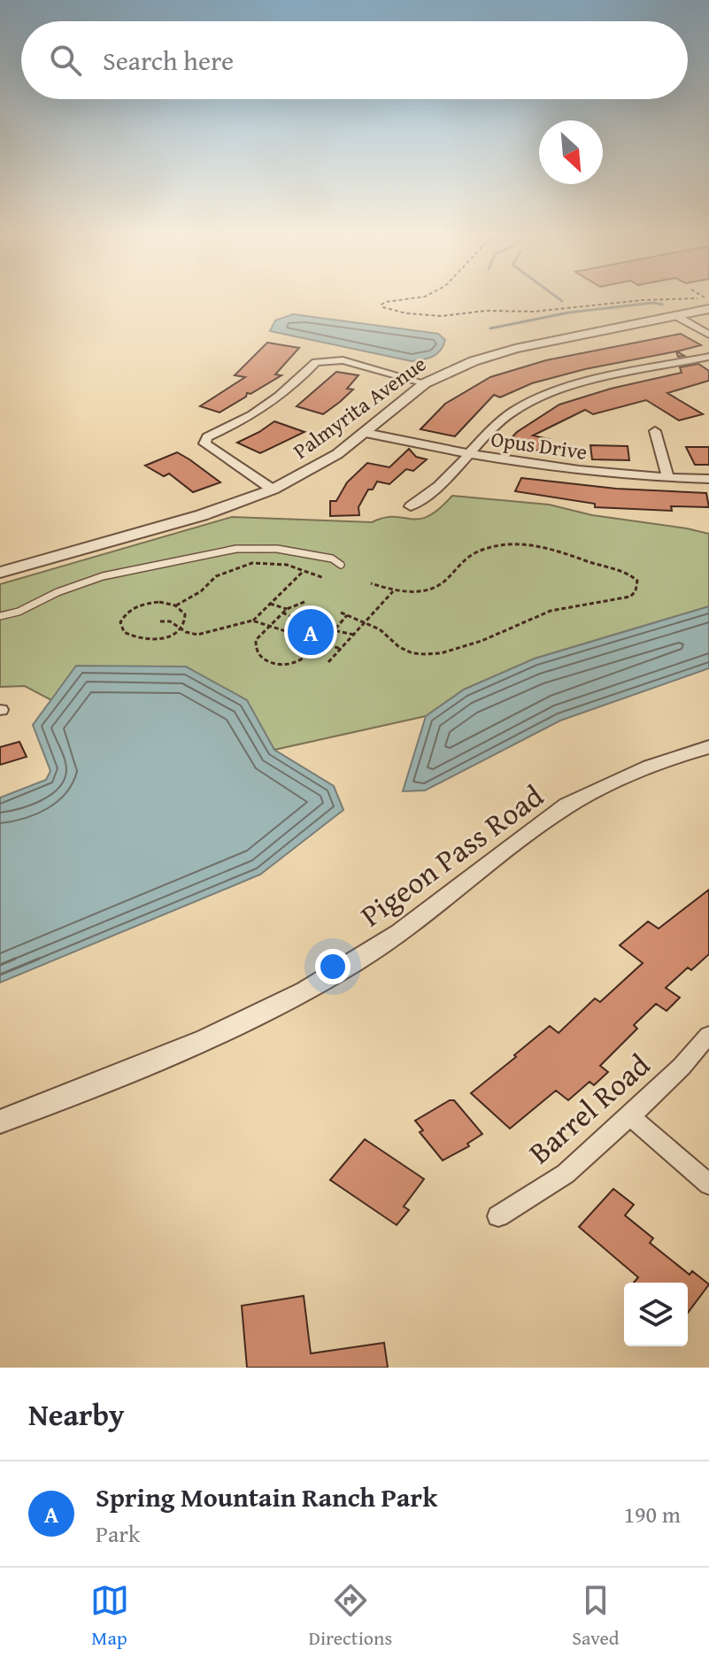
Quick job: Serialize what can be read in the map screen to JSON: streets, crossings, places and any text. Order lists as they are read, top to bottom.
{
  "streets": {
    "street": [
      "Palmyrita Avenue",
      "Opus Drive",
      "Pigeon Pass Road",
      "Barrel Road"
    ]
  },
  "crossings": [
    ["Palmyrita Avenue", "Opus Drive"]
  ],
  "north": "bottom right",
  "page": {
    "search": "Search here",
    "pins": "A",
    "heading": "Nearby",
    "list": [
      {
        "mark": "A",
        "name": "Spring Mountain Ranch Park",
        "note": "Park",
        "value": "190 m"
      }
    ],
    "nav": ["Map", "Directions", "Saved"]
  }
}
